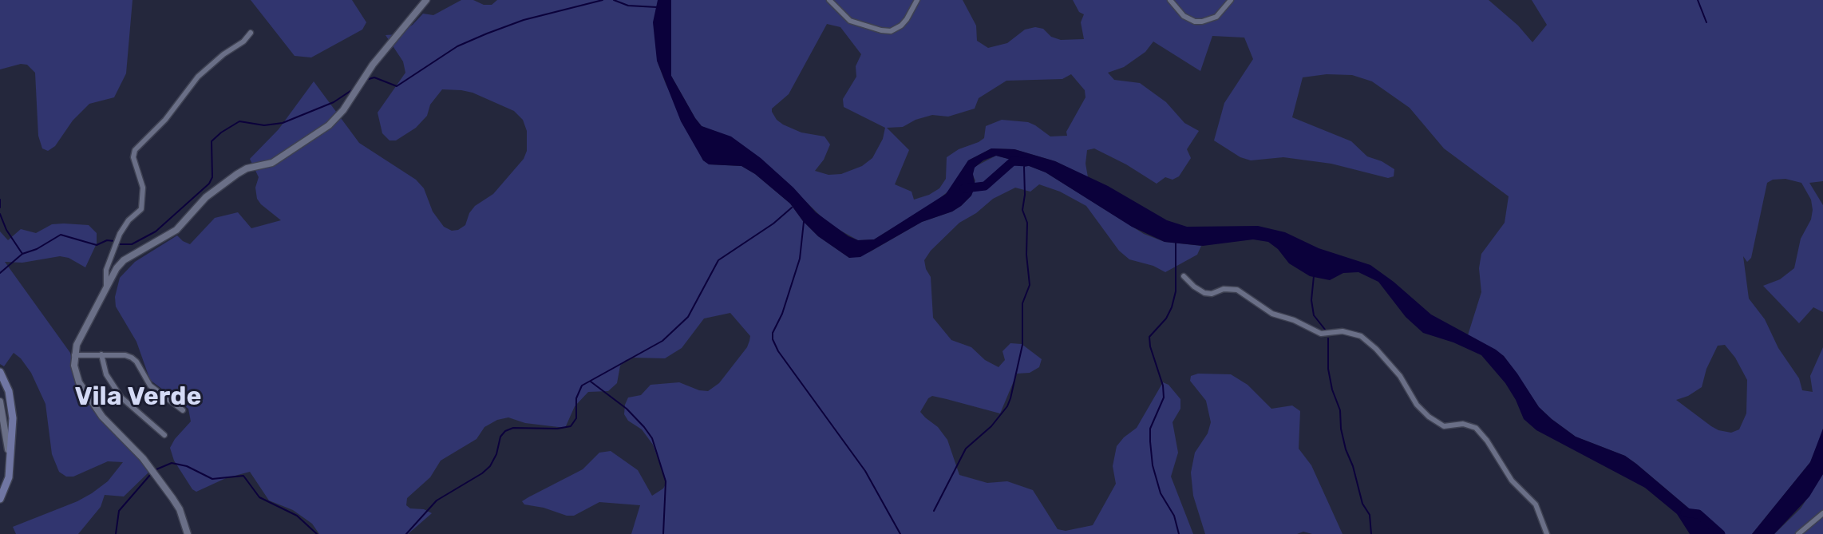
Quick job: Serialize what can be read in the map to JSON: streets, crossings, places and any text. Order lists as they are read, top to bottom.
{
  "districts": ["Vila Verde"]
}
